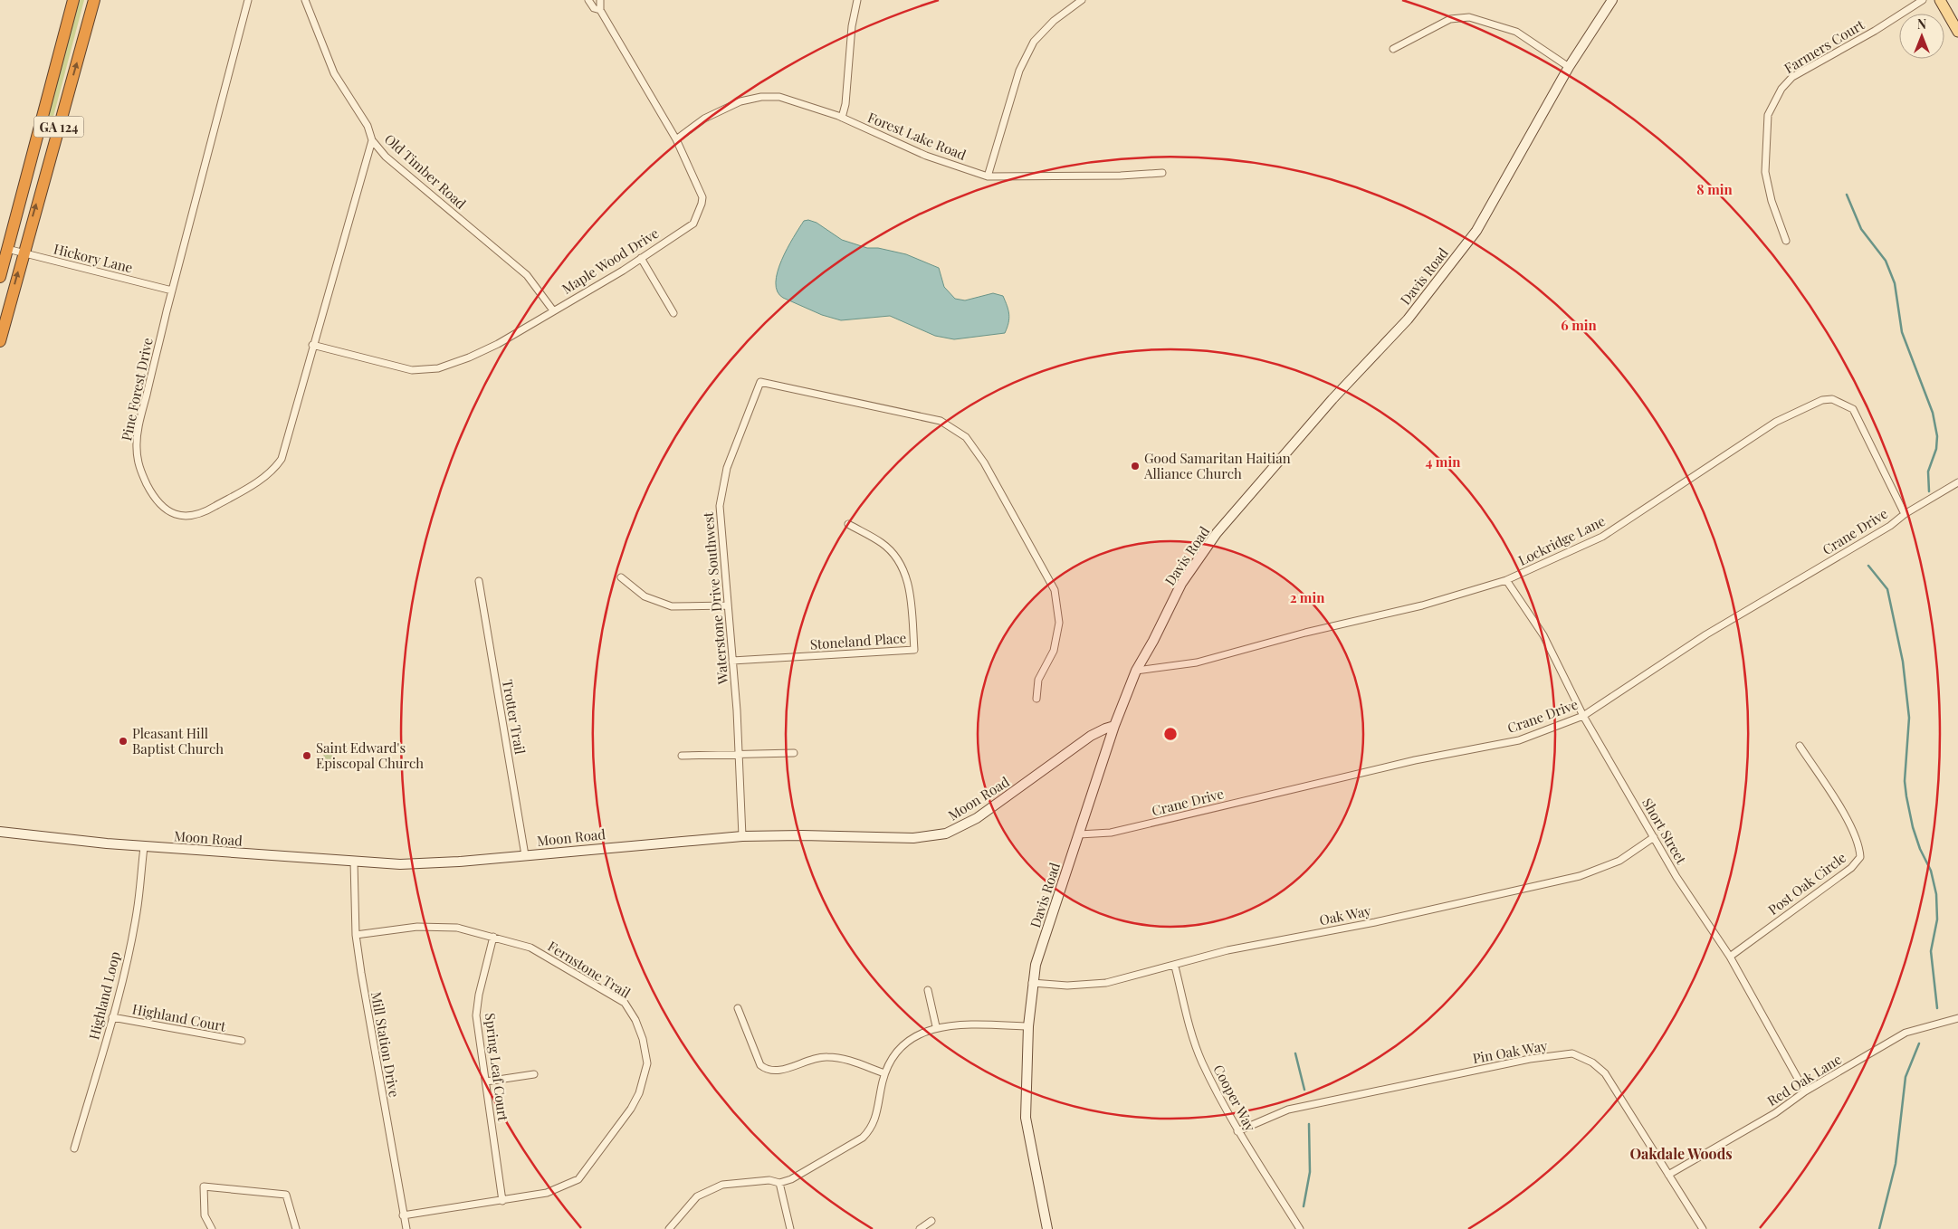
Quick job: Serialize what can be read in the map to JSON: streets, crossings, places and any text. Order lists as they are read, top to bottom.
{
  "streets": {
    "highway": ["GA 124"],
    "street": [
      "Farmers Court",
      "Forest Lake Road",
      "Old Timber Road",
      "Hickory Lane",
      "Maple Wood Drive",
      "Davis Road",
      "Pine Forest Drive",
      "Crane Drive",
      "Lockridge Lane",
      "Waterstone Drive Southwest",
      "Stoneland Place",
      "Trotter Trail",
      "Moon Road",
      "Short Street",
      "Post Oak Circle",
      "Oak Way",
      "Fernstone Trail",
      "Highland Loop",
      "Highland Court",
      "Mill Station Drive",
      "Pin Oak Way",
      "Spring Leaf Court",
      "Red Oak Lane",
      "Cooper Way"
    ]
  },
  "crossings": [
    ["GA 124", "Hickory Lane"],
    ["Forest Lake Road", "Maple Wood Drive"],
    ["Old Timber Road", "Maple Wood Drive"],
    ["Old Timber Road", "Pine Forest Drive"],
    ["Hickory Lane", "Pine Forest Drive"],
    ["Maple Wood Drive", "Pine Forest Drive"],
    ["Davis Road", "Crane Drive"],
    ["Davis Road", "Lockridge Lane"],
    ["Davis Road", "Moon Road"],
    ["Davis Road", "Oak Way"],
    ["Crane Drive", "Lockridge Lane"],
    ["Crane Drive", "Short Street"],
    ["Lockridge Lane", "Short Street"],
    ["Waterstone Drive Southwest", "Stoneland Place"],
    ["Waterstone Drive Southwest", "Moon Road"],
    ["Trotter Trail", "Moon Road"],
    ["Moon Road", "Highland Loop"],
    ["Moon Road", "Mill Station Drive"],
    ["Short Street", "Post Oak Circle"],
    ["Short Street", "Oak Way"],
    ["Short Street", "Red Oak Lane"],
    ["Oak Way", "Cooper Way"],
    ["Fernstone Trail", "Mill Station Drive"],
    ["Fernstone Trail", "Spring Leaf Court"],
    ["Highland Loop", "Highland Court"],
    ["Pin Oak Way", "Red Oak Lane"],
    ["Pin Oak Way", "Cooper Way"]
  ],
  "districts": ["Oakdale Woods"],
  "places": ["Good Samaritan Haitian Alliance Church", "Pleasant Hill Baptist Church", "Saint Edward's Episcopal Church"],
  "north": "top",
  "rings": [
    "8 min",
    "6 min",
    "4 min",
    "2 min"
  ]
}
